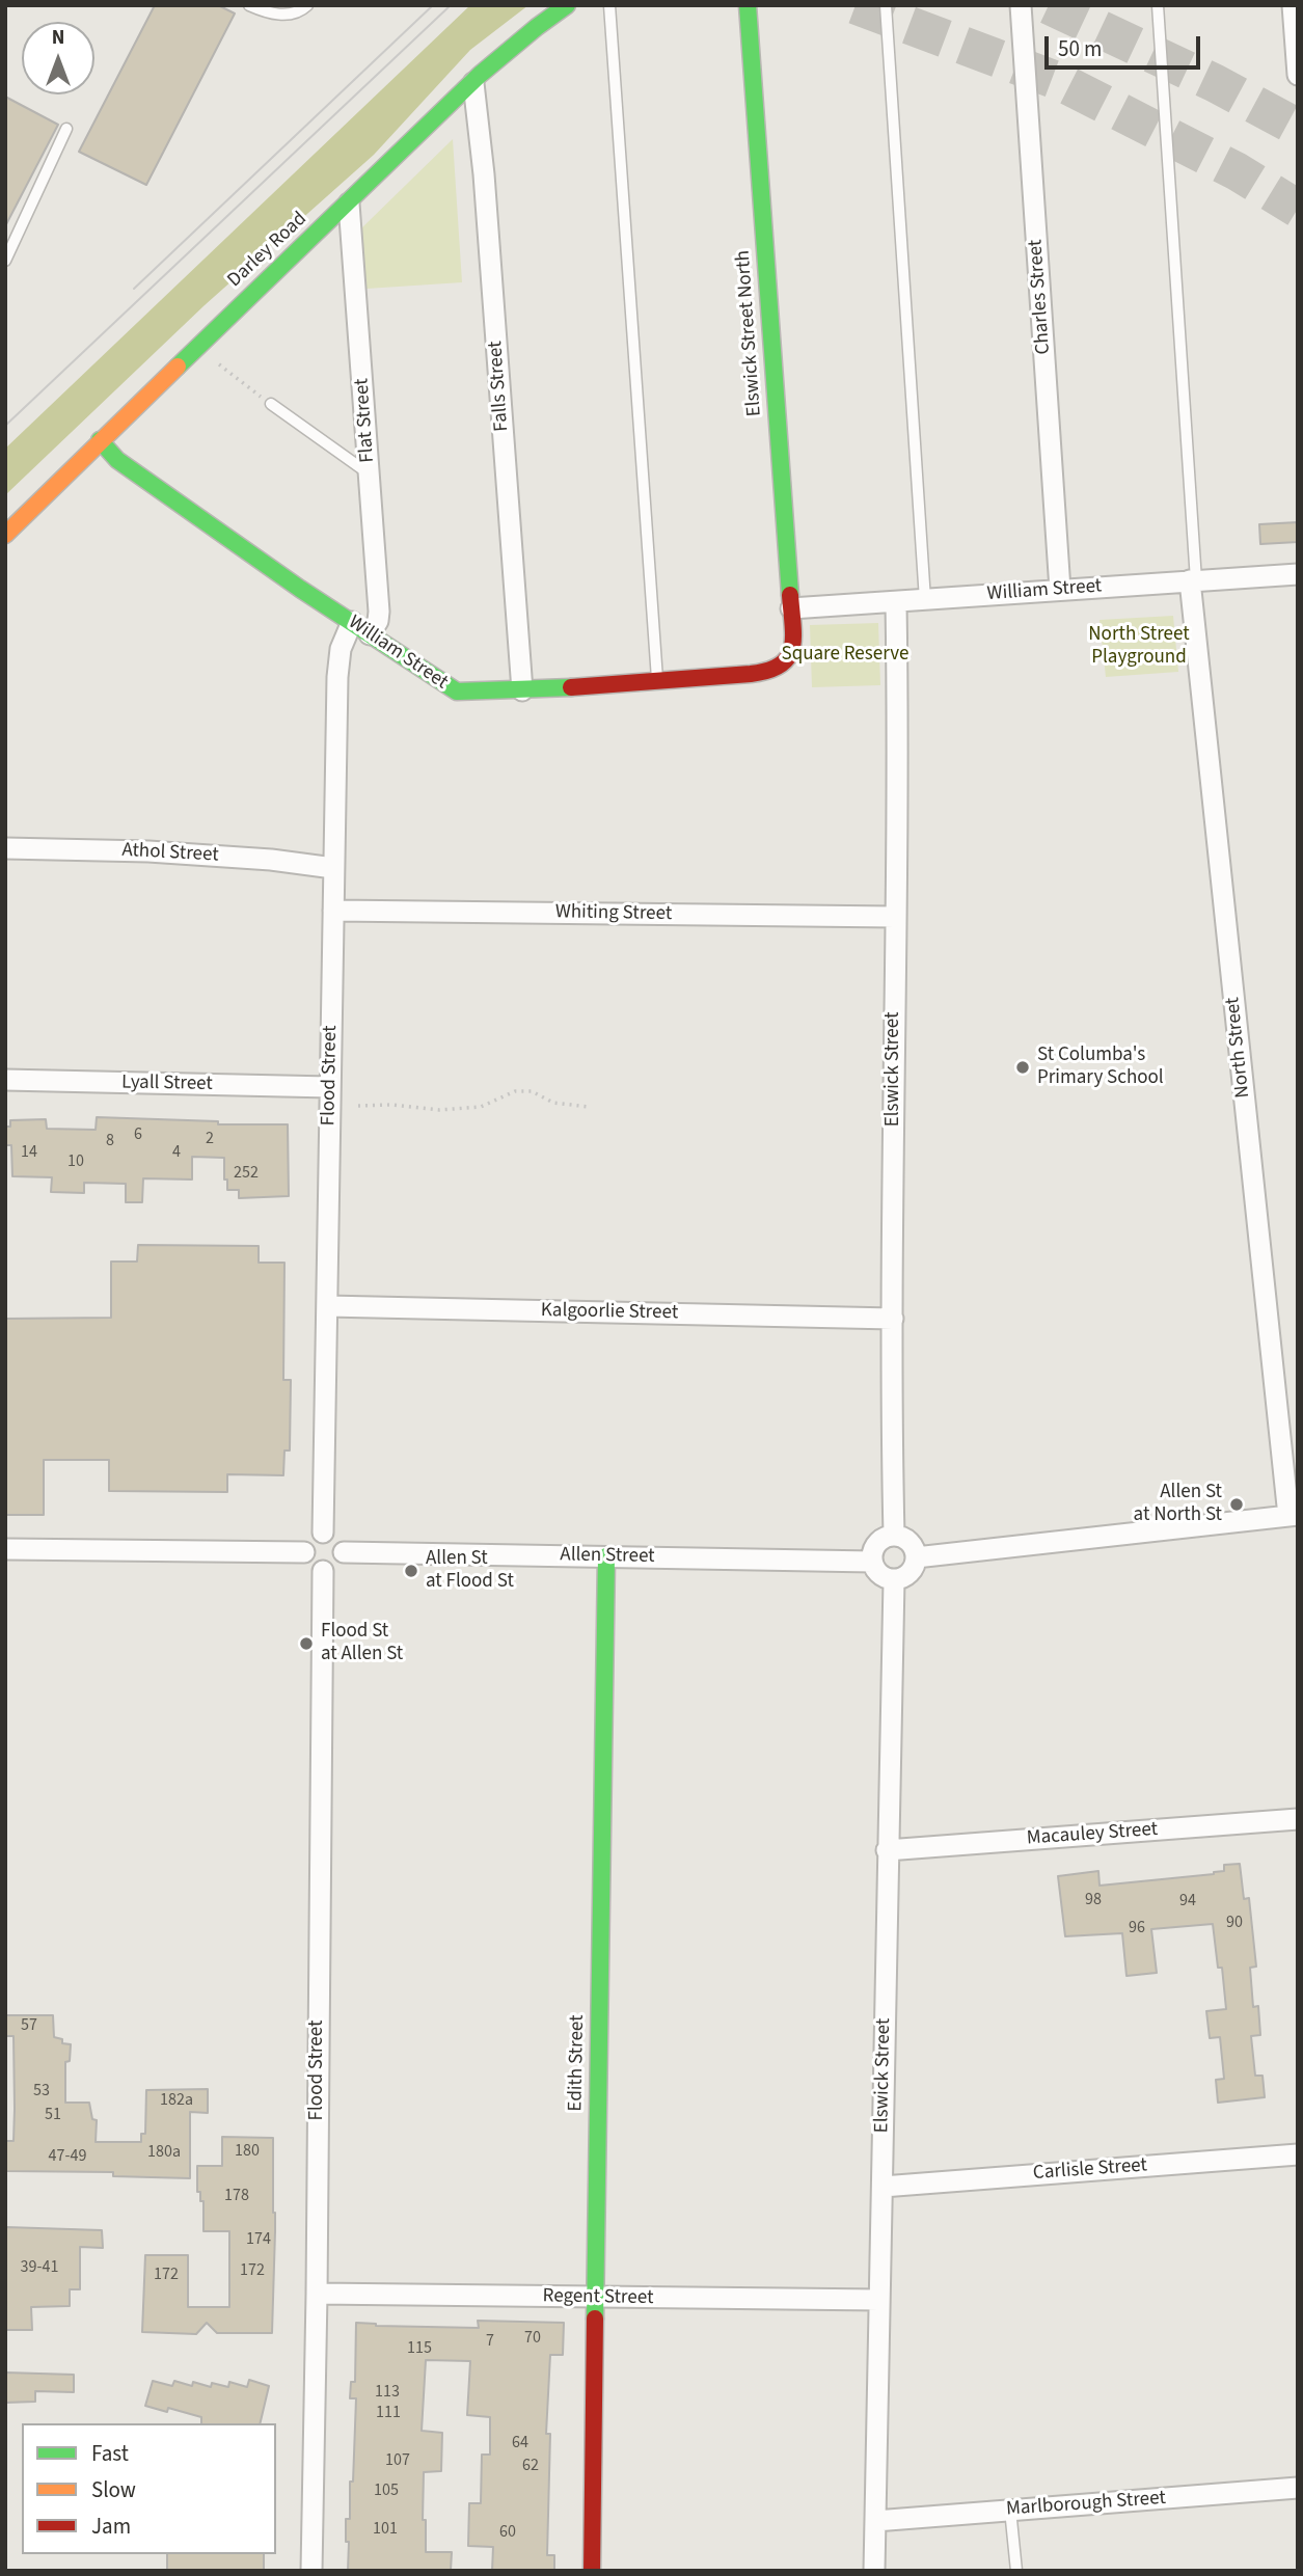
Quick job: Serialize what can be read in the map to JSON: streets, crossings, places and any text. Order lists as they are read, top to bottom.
{
  "streets": {
    "street": [
      "Darley Road",
      "Charles Street",
      "Elswick Street North",
      "Falls Street",
      "Flat Street",
      "William Street",
      "Athol Street",
      "Whiting Street",
      "North Street",
      "Elswick Street",
      "Flood Street",
      "Lyall Street",
      "Kalgoorlie Street",
      "Allen Street",
      "Macauley Street",
      "Edith Street",
      "Carlisle Street",
      "Regent Street",
      "Marlborough Street"
    ]
  },
  "crossings": [
    ["Darley Road", "Falls Street"],
    ["Darley Road", "Flat Street"],
    ["Darley Road", "William Street"],
    ["Charles Street", "William Street"],
    ["Elswick Street North", "William Street"],
    ["Falls Street", "William Street"],
    ["Flat Street", "William Street"],
    ["William Street", "North Street"],
    ["William Street", "Elswick Street"],
    ["William Street", "Flood Street"],
    ["Athol Street", "Flood Street"],
    ["Whiting Street", "Elswick Street"],
    ["Whiting Street", "Flood Street"],
    ["Elswick Street", "Kalgoorlie Street"],
    ["Elswick Street", "Allen Street"],
    ["Elswick Street", "Macauley Street"],
    ["Elswick Street", "Carlisle Street"],
    ["Elswick Street", "Regent Street"],
    ["Elswick Street", "Marlborough Street"],
    ["Flood Street", "Lyall Street"],
    ["Flood Street", "Kalgoorlie Street"],
    ["Flood Street", "Allen Street"],
    ["Flood Street", "Regent Street"],
    ["Allen Street", "Edith Street"],
    ["Edith Street", "Regent Street"]
  ],
  "parks": ["North Street Playground", "Square Reserve"],
  "places": [
    "St Columba's Primary School",
    "Allen St at North St",
    "Allen St at Flood St",
    "Flood St at Allen St"
  ],
  "house_numbers": [
    "6",
    "2",
    "8",
    "14",
    "4",
    "10",
    "252",
    "98",
    "94",
    "90",
    "96",
    "57",
    "53",
    "182a",
    "51",
    "180",
    "180a",
    "47-49",
    "178",
    "174",
    "39-41",
    "172",
    "172",
    "70",
    "7",
    "115",
    "113",
    "111",
    "64",
    "107",
    "62",
    "105",
    "101",
    "60"
  ],
  "legend": ["Fast", "Slow", "Jam"],
  "scale_bar": "50 m",
  "north": "top"
}
